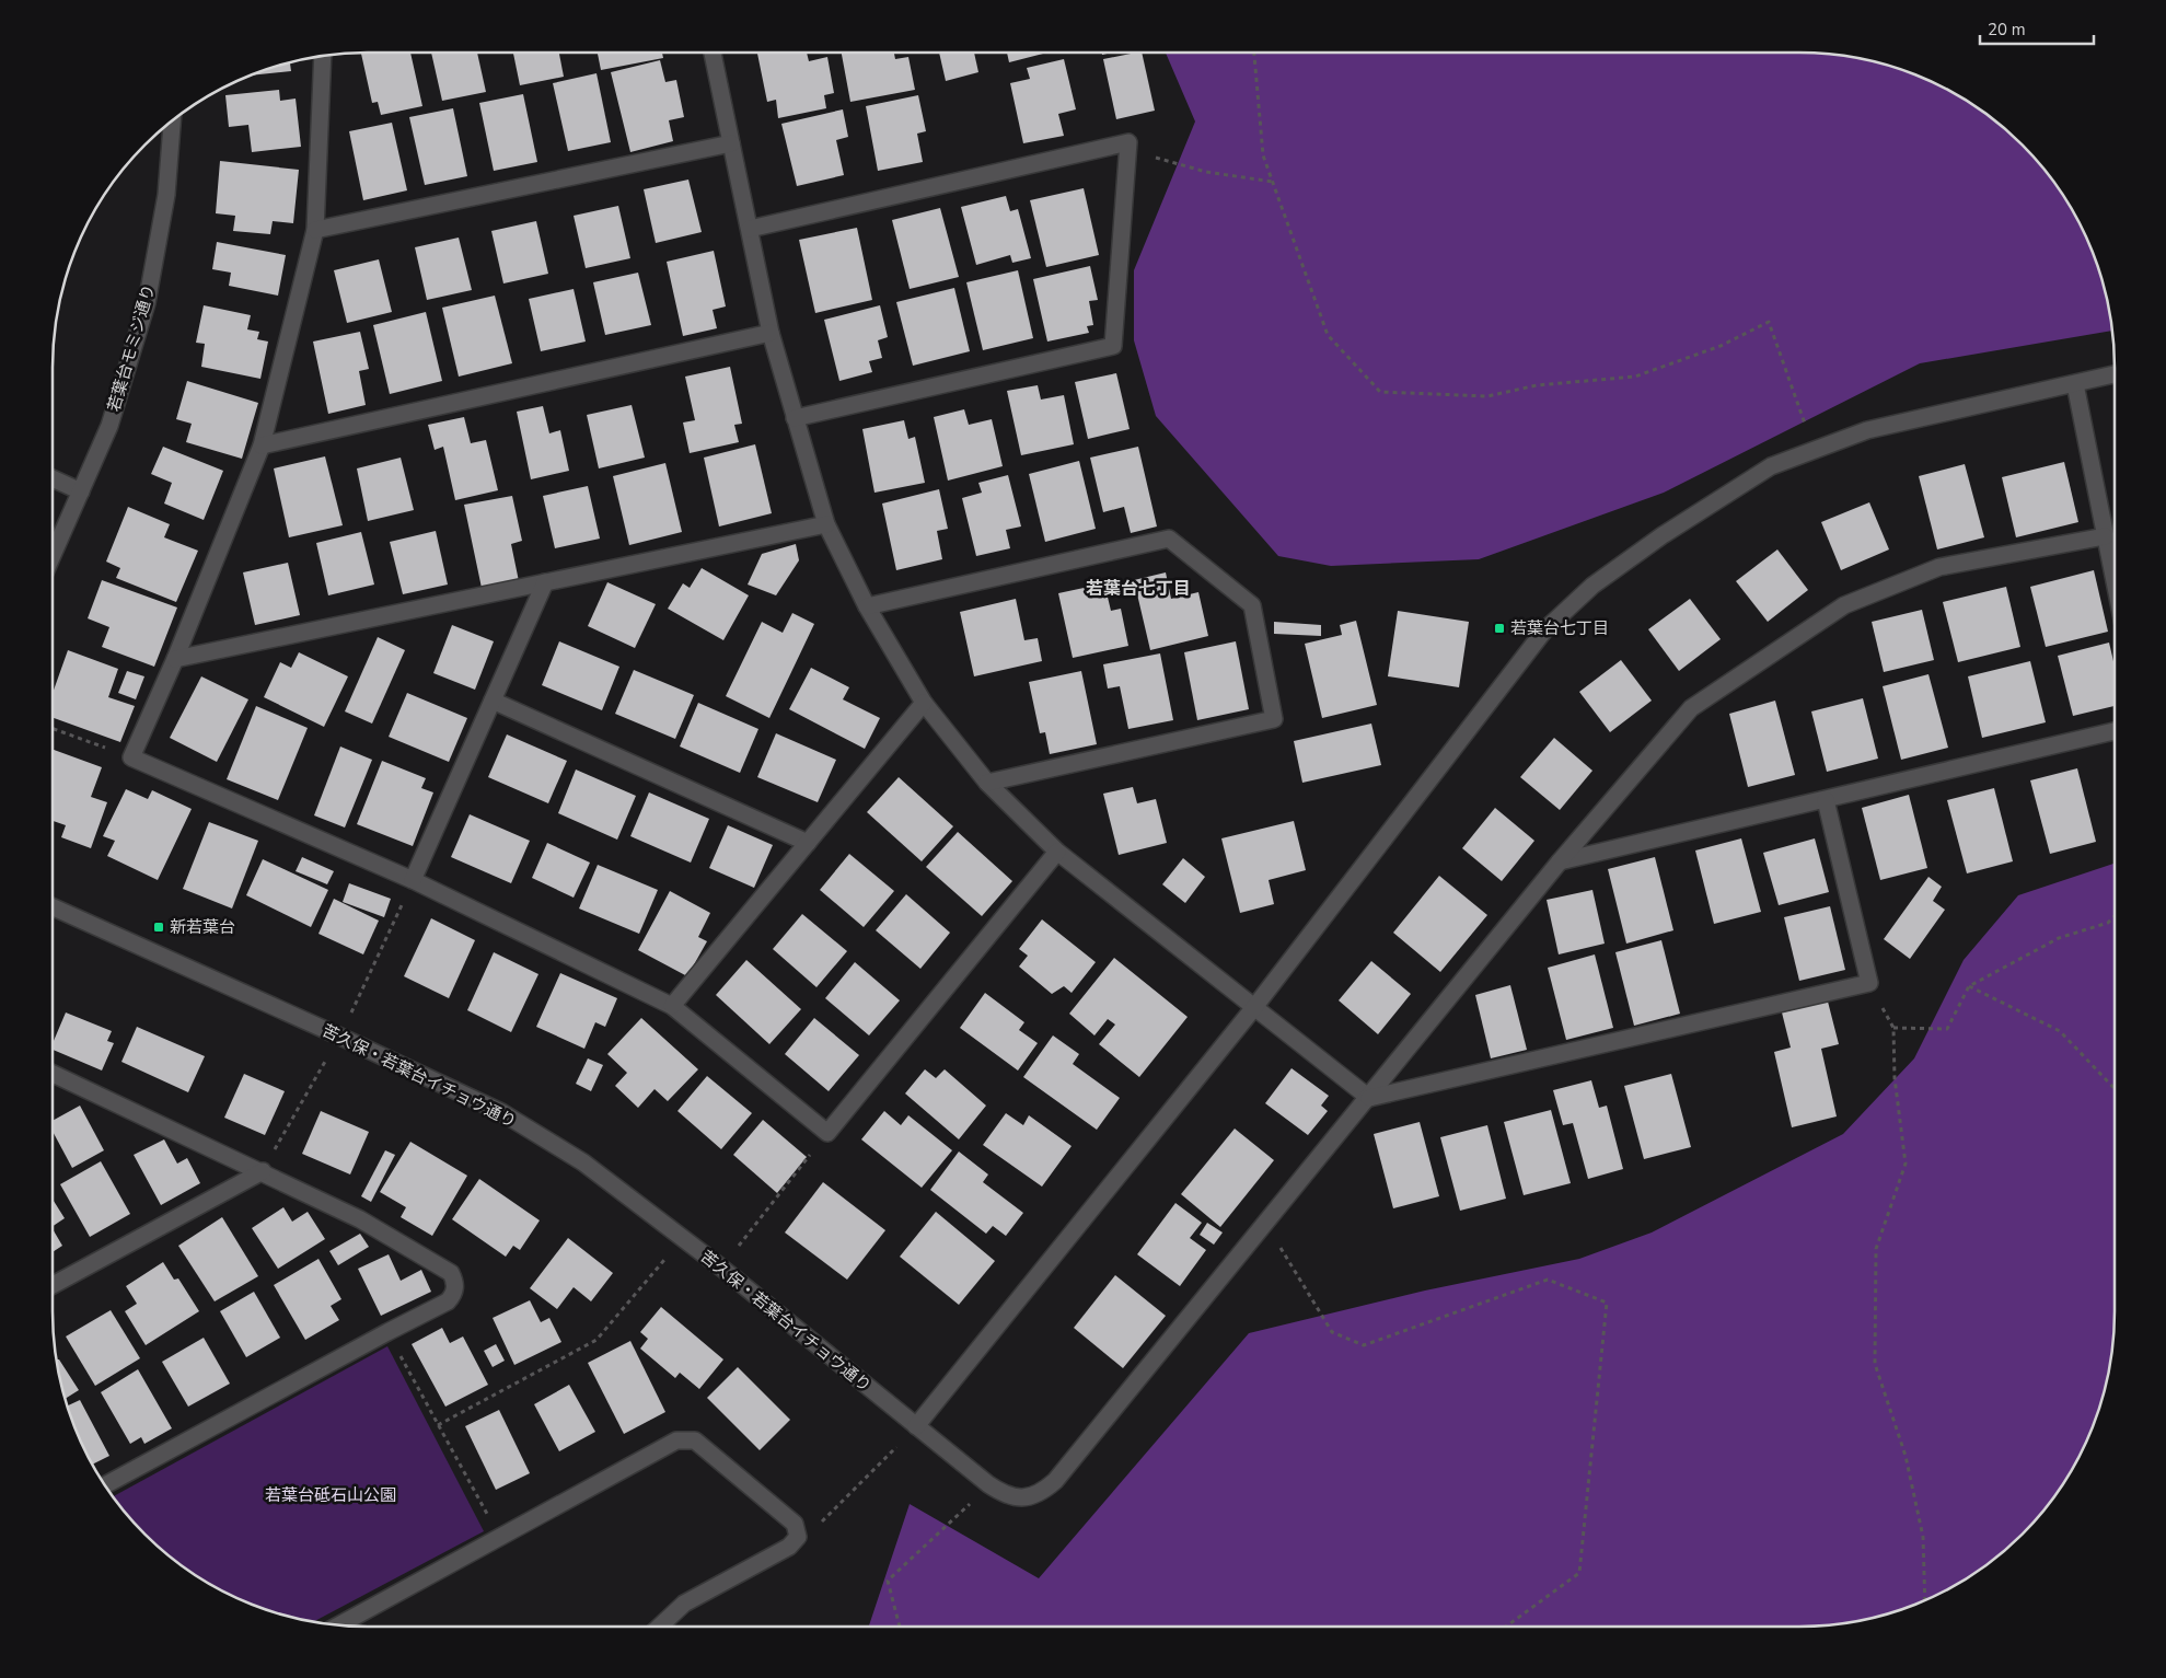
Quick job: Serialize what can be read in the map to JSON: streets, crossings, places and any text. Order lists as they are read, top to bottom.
{
  "streets": {
    "street": ["若葉台モミジ通り", "苦久保・若葉台イチョウ通り"]
  },
  "districts": ["若葉台七丁目"],
  "parks": ["若葉台砥石山公園"],
  "places": {
    "transit": ["若葉台七丁目", "新若葉台"]
  },
  "scale_bar": "20 m"
}
